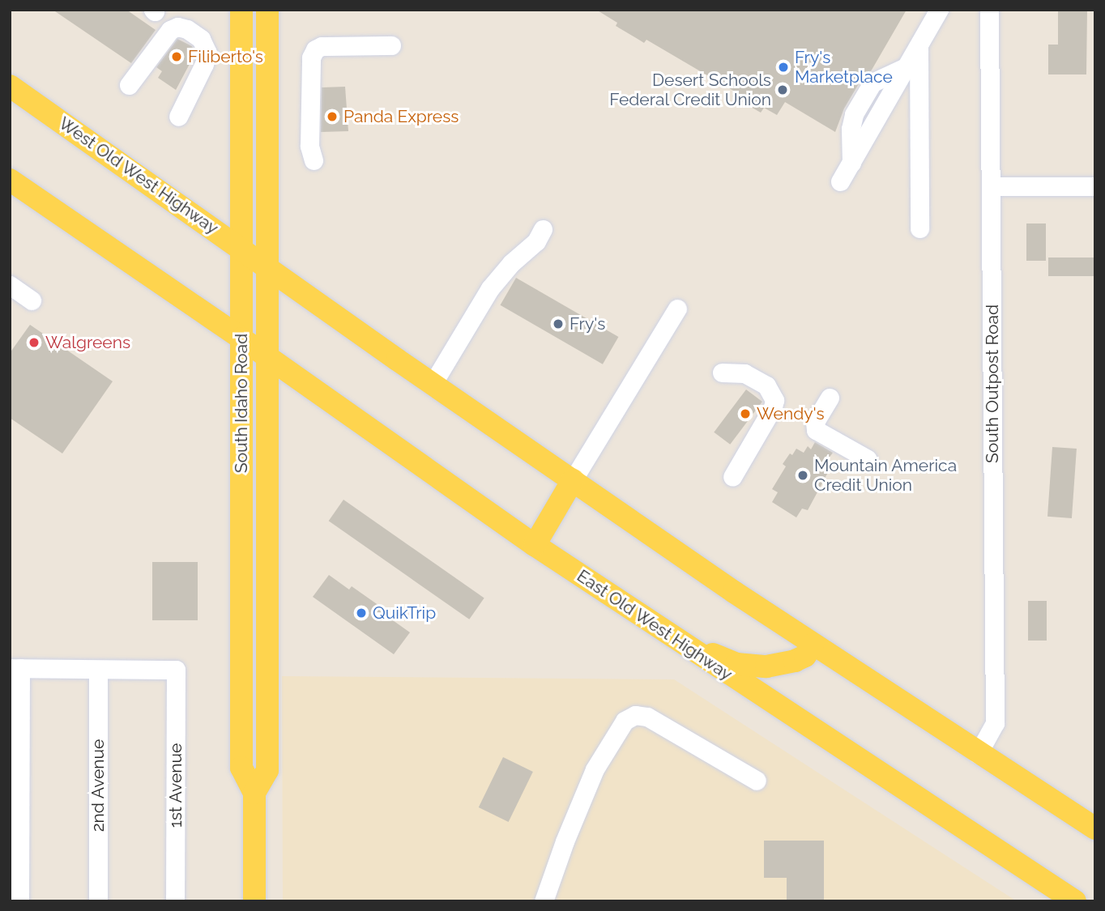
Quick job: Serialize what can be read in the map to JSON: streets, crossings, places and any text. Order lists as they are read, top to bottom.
{
  "streets": {
    "main road": ["West Old West Highway", "South Idaho Road", "East Old West Highway"],
    "street": ["South Outpost Road", "2nd Avenue", "1st Avenue"]
  },
  "crossings": [
    ["West Old West Highway", "South Idaho Road"],
    ["South Idaho Road", "East Old West Highway"],
    ["2nd Avenue", "1st Avenue"]
  ],
  "places": [
    "Filiberto's",
    "Fry's Marketplace",
    "Desert Schools Federal Credit Union",
    "Panda Express",
    "Fry's",
    "Walgreens",
    "Wendy's",
    "Mountain America Credit Union",
    "QuikTrip"
  ]
}
